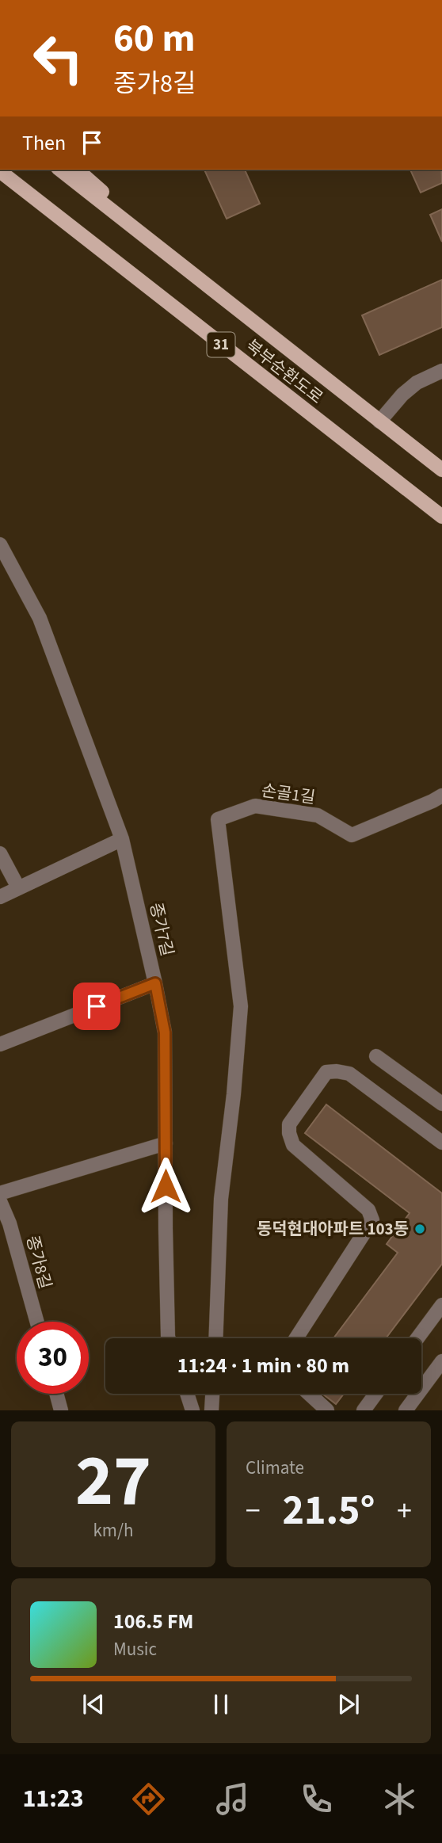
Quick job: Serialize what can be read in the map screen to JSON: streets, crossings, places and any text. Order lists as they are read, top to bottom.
{
  "streets": {
    "main road": ["31", "북부순환도로"],
    "street": ["손골1길", "종가7길", "종가8길"]
  },
  "places": ["동덕현대아파트 103동"],
  "page": {
    "turn": ["60 m", "종가8길"],
    "then": "Then",
    "limit": "30",
    "trip": "11:24 · 1 min · 80 m",
    "tile": [
      ["27", "km/h"],
      "Climate"
    ],
    "heat": ["−", "21.5°", "+"],
    "song": ["106.5 FM", "Music"],
    "tabs": "11:23"
  }
}
